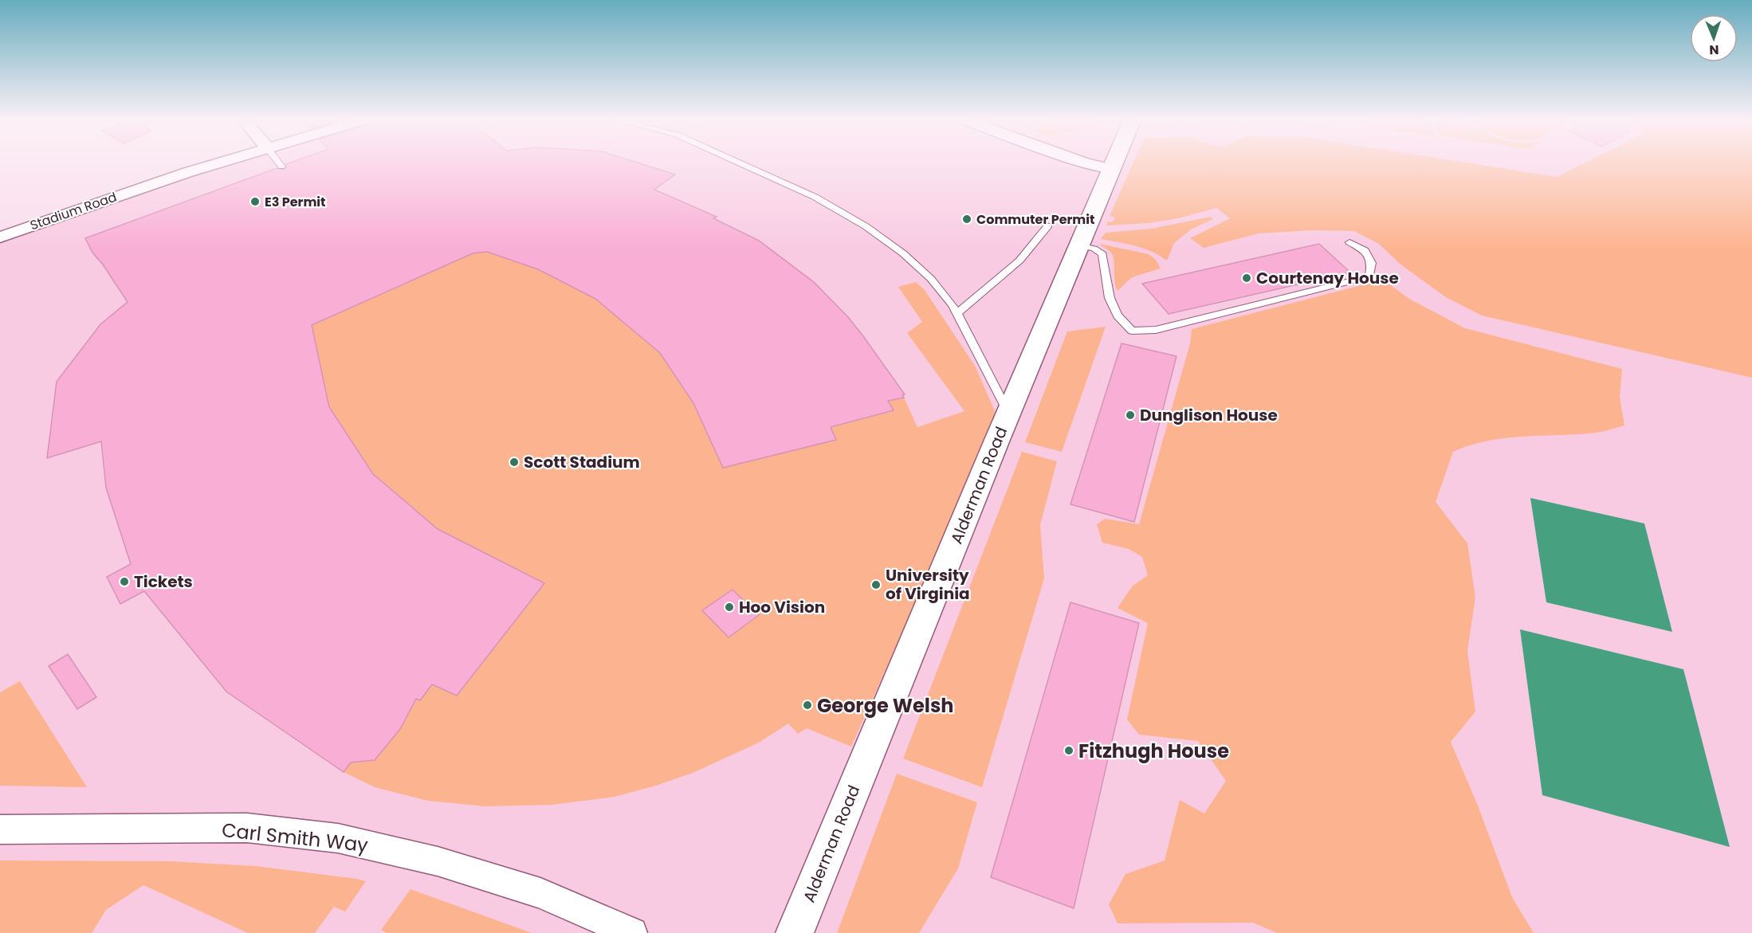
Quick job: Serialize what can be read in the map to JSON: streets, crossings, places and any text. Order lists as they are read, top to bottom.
{
  "streets": {
    "main road": ["Alderman Road"],
    "street": ["Stadium Road", "Carl Smith Way"]
  },
  "places": [
    "E3 Permit",
    "Commuter Permit",
    "Courtenay House",
    "Dunglison House",
    "Scott Stadium",
    "Tickets",
    "University of Virginia",
    "Hoo Vision",
    "George Welsh",
    "Fitzhugh House"
  ],
  "north": "bottom"
}
